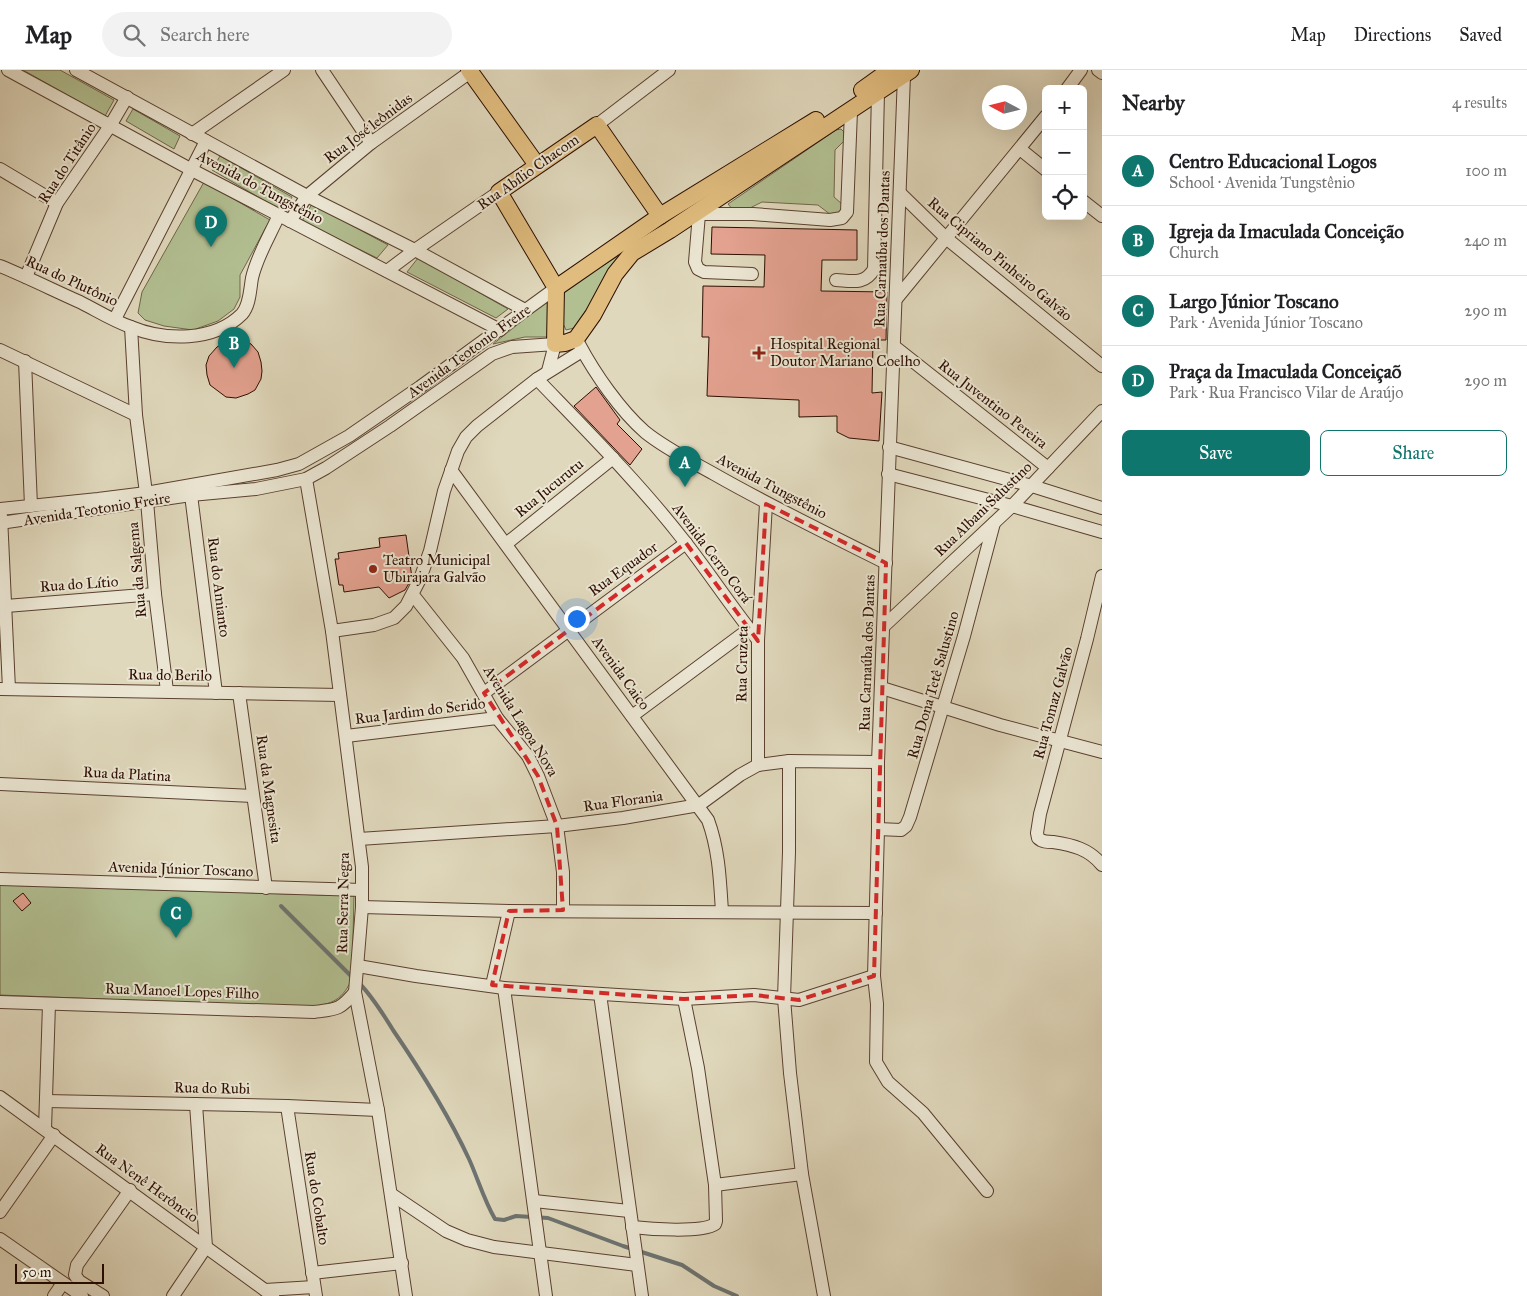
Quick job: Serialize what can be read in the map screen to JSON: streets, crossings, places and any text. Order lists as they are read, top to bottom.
{
  "streets": {
    "main road": ["Rua Abílio Chacom", "Avenida Teotonio Freire"],
    "street": [
      "Rua José leônidas",
      "Rua do Titânio",
      "Avenida do Tungstênio",
      "Rua Carnaúba dos Dantas",
      "Rua Cipriano Pinheiro Galvão",
      "Rua do Plutônio",
      "Rua Juventino Pereira",
      "Avenida Tungstênio",
      "Rua Jucurutu",
      "Rua Albani Salustino",
      "Avenida Cerro Corá",
      "Rua Equador",
      "Rua da Salgema",
      "Rua do Lítio",
      "Rua do Amianto",
      "Rua Cruzeta",
      "Avenida Caico",
      "Rua do Berilo",
      "Rua Dona Tetê Salustino",
      "Rua Tomaz Galvão",
      "Rua Jardim do Serido",
      "Avenida Lagoa Nova",
      "Rua da Platina",
      "Rua da Magnesita",
      "Rua Florania",
      "Avenida Júnior Toscano",
      "Rua Serra Negra",
      "Rua Manoel Lopes Filho",
      "Rua do Rubi",
      "Rua Nenê Herôncio",
      "Rua do Cobalto"
    ]
  },
  "crossings": [
    ["Rua José leônidas", "Avenida do Tungstênio"],
    ["Rua José leônidas", "Rua do Plutônio"],
    ["Rua do Titânio", "Avenida do Tungstênio"],
    ["Rua do Titânio", "Rua do Plutônio"],
    ["Rua Abílio Chacom", "Avenida do Tungstênio"],
    ["Avenida do Tungstênio", "Rua do Plutônio"],
    ["Avenida do Tungstênio", "Avenida Teotonio Freire"],
    ["Rua Carnaúba dos Dantas", "Rua Cipriano Pinheiro Galvão"],
    ["Rua Carnaúba dos Dantas", "Avenida Teotonio Freire"],
    ["Rua Carnaúba dos Dantas", "Rua Juventino Pereira"],
    ["Rua Carnaúba dos Dantas", "Avenida Tungstênio"],
    ["Rua Carnaúba dos Dantas", "Rua Albani Salustino"],
    ["Rua Carnaúba dos Dantas", "Rua Dona Tetê Salustino"],
    ["Rua Carnaúba dos Dantas", "Rua Florania"],
    ["Rua do Plutônio", "Rua da Salgema"],
    ["Avenida Teotonio Freire", "Avenida Tungstênio"],
    ["Avenida Teotonio Freire", "Rua da Salgema"],
    ["Avenida Teotonio Freire", "Rua do Amianto"],
    ["Avenida Teotonio Freire", "Rua Serra Negra"],
    ["Rua Juventino Pereira", "Rua Albani Salustino"],
    ["Avenida Tungstênio", "Rua Cruzeta"],
    ["Rua Jucurutu", "Avenida Cerro Corá"],
    ["Rua Jucurutu", "Avenida Caico"],
    ["Rua Albani Salustino", "Rua Dona Tetê Salustino"],
    ["Avenida Cerro Corá", "Rua Equador"],
    ["Avenida Cerro Corá", "Rua Cruzeta"],
    ["Rua Equador", "Avenida Caico"],
    ["Rua Equador", "Avenida Lagoa Nova"],
    ["Rua da Salgema", "Rua do Lítio"],
    ["Rua da Salgema", "Rua do Berilo"],
    ["Rua do Amianto", "Rua do Berilo"],
    ["Rua Cruzeta", "Rua Florania"],
    ["Avenida Caico", "Rua Florania"],
    ["Rua do Berilo", "Rua da Magnesita"],
    ["Rua do Berilo", "Rua Serra Negra"],
    ["Rua Jardim do Serido", "Avenida Lagoa Nova"],
    ["Rua Jardim do Serido", "Rua Serra Negra"],
    ["Avenida Lagoa Nova", "Rua Florania"],
    ["Rua da Platina", "Rua da Magnesita"],
    ["Rua da Magnesita", "Avenida Júnior Toscano"],
    ["Rua Florania", "Rua Serra Negra"],
    ["Avenida Júnior Toscano", "Rua Serra Negra"],
    ["Rua Serra Negra", "Rua Manoel Lopes Filho"],
    ["Rua Serra Negra", "Rua do Rubi"],
    ["Rua do Rubi", "Rua do Cobalto"]
  ],
  "places": {
    "health": ["Hospital Regional Doutor Mariano Coelho"],
    "other": ["Teatro Municipal Ubirajara Galvão"]
  },
  "scale_bar": "50 m",
  "north": "left",
  "page": {
    "header": "Map",
    "search": "Search here",
    "nav": ["Map", "Directions", "Saved"],
    "heading": ["Nearby", "4 results"],
    "map_buttons": ["+", "−"],
    "list": [
      {
        "mark": "A",
        "name": "Centro Educacional Logos",
        "note": "School · Avenida Tungstênio",
        "value": "100 m"
      },
      {
        "mark": "B",
        "name": "Igreja da Imaculada Conceição",
        "note": "Church",
        "value": "240 m"
      },
      {
        "mark": "C",
        "name": "Largo Júnior Toscano",
        "note": "Park · Avenida Júnior Toscano",
        "value": "290 m"
      },
      {
        "mark": "D",
        "name": "Praça da Imaculada Conceiçaõ",
        "note": "Park · Rua Francisco Vilar de Araújo",
        "value": "290 m"
      }
    ],
    "pins": [
      "D",
      "B",
      "A",
      "C"
    ],
    "buttons": ["Save", "Share"],
    "scale": "50 m"
  }
}
